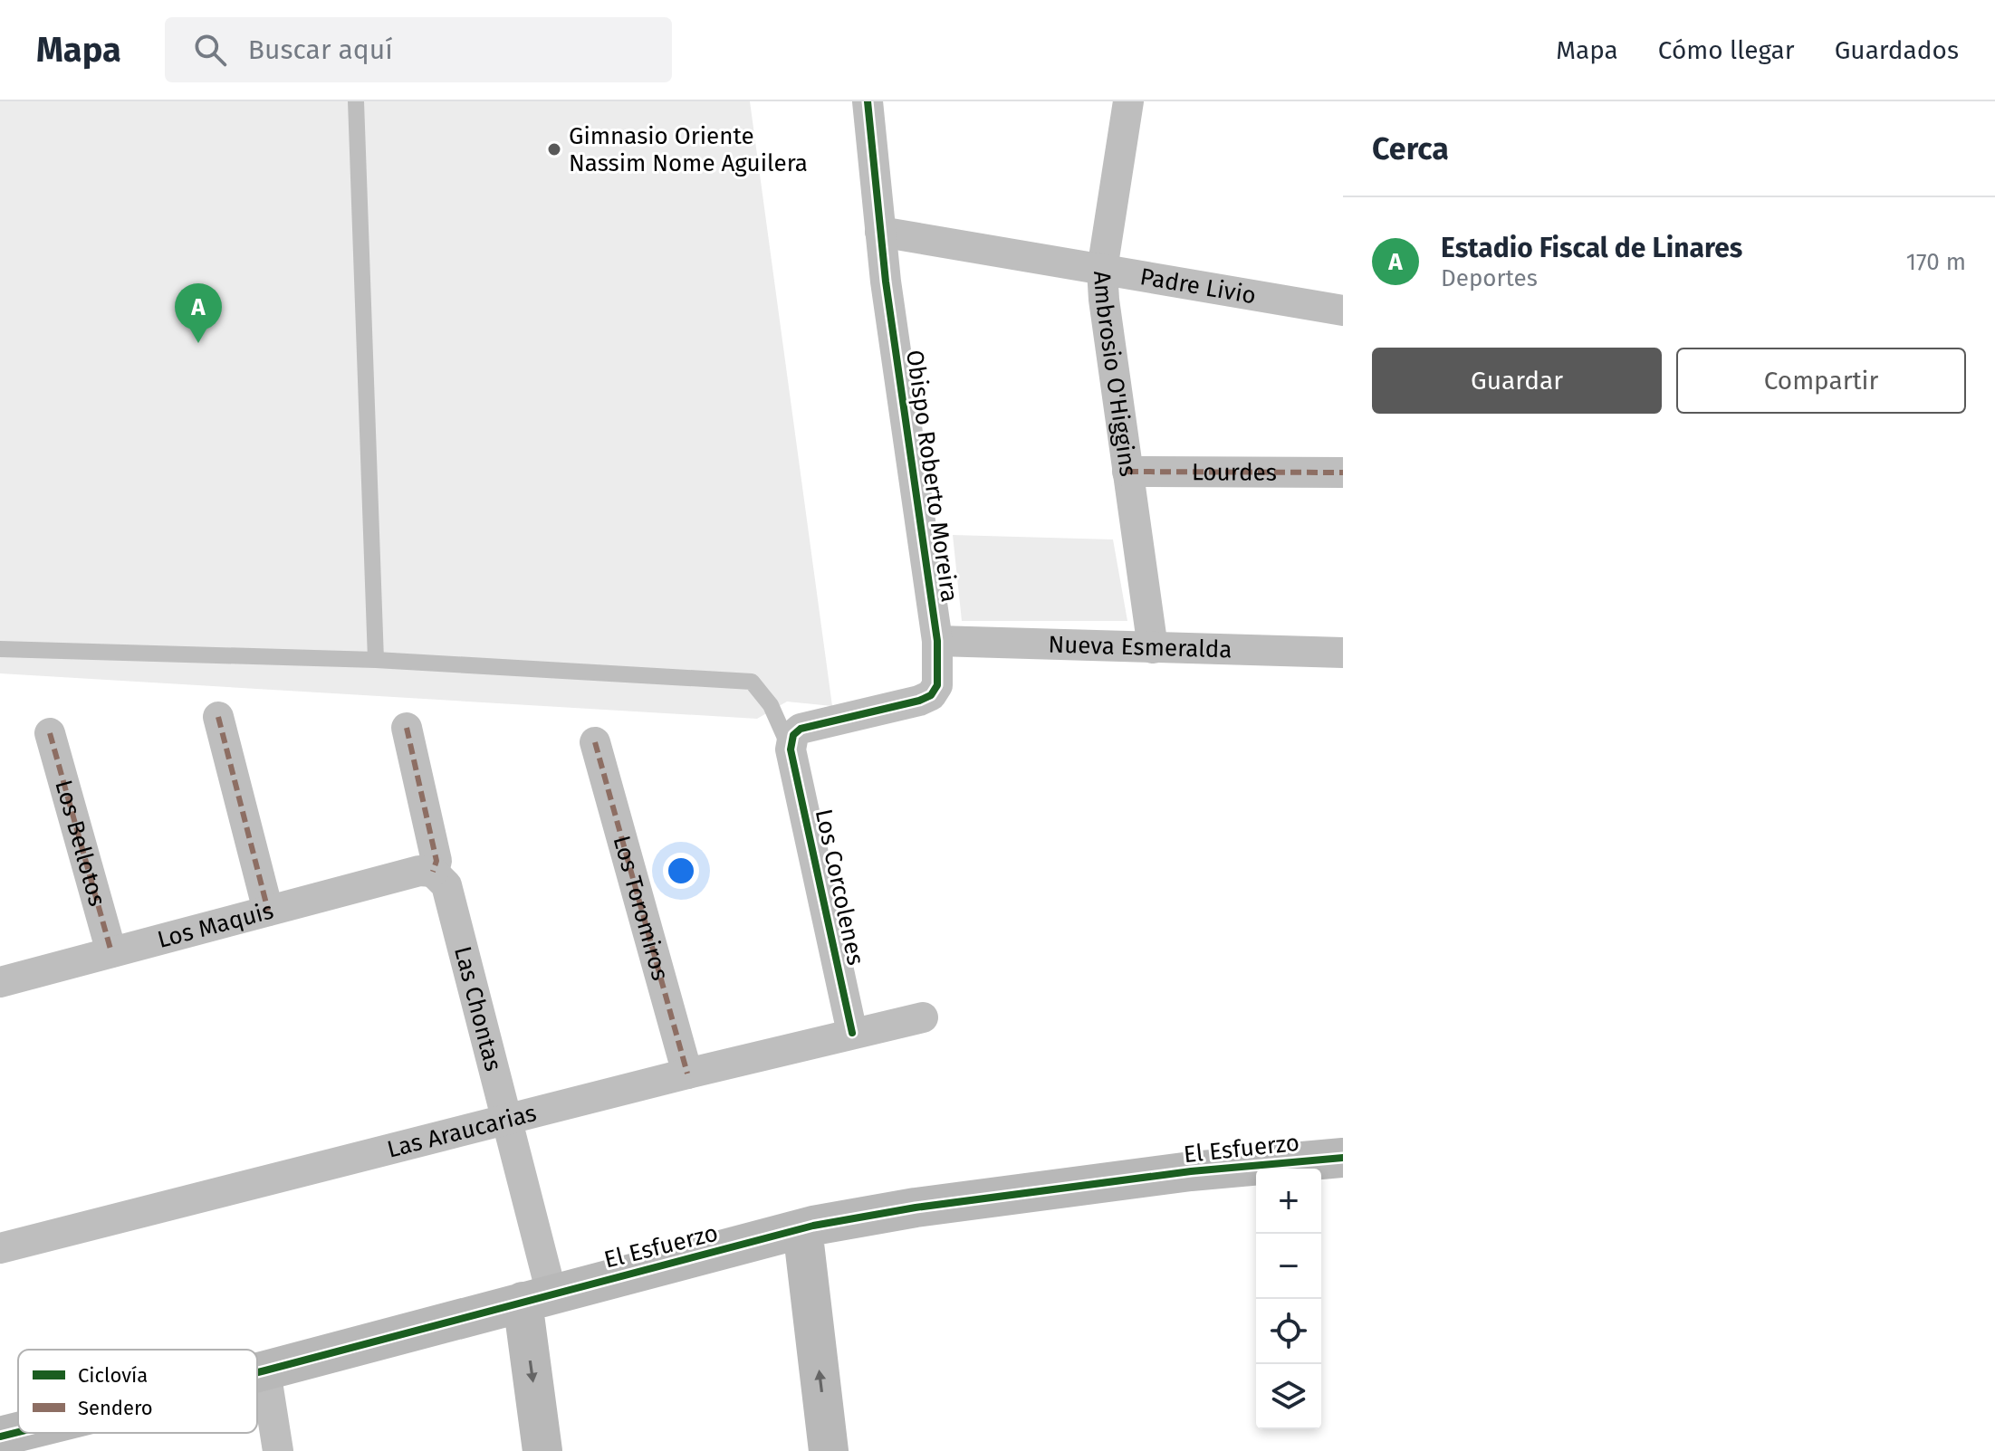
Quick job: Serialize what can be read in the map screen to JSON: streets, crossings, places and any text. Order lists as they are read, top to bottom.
{
  "streets": {
    "street": [
      "Padre Livio",
      "Ambrosio O'Higgins",
      "Lourdes",
      "Obispo Roberto Moreira",
      "Nueva Esmeralda",
      "Los Bellotos",
      "Los Corcolenes",
      "Los Toromiros",
      "Los Maquis",
      "Las Chontas",
      "Las Araucarias",
      "El Esfuerzo"
    ]
  },
  "crossings": [
    ["Padre Livio", "Ambrosio O'Higgins"],
    ["Padre Livio", "Obispo Roberto Moreira"],
    ["Ambrosio O'Higgins", "Lourdes"],
    ["Ambrosio O'Higgins", "Nueva Esmeralda"],
    ["Obispo Roberto Moreira", "Nueva Esmeralda"],
    ["Obispo Roberto Moreira", "Los Corcolenes"],
    ["Los Bellotos", "Los Maquis"],
    ["Los Corcolenes", "Las Araucarias"],
    ["Los Toromiros", "Las Araucarias"],
    ["Los Maquis", "Las Chontas"],
    ["Las Chontas", "Las Araucarias"],
    ["Las Chontas", "El Esfuerzo"]
  ],
  "places": ["Gimnasio Oriente Nassim Nome Aguilera"],
  "legend": ["Ciclovía", "Sendero"],
  "page": {
    "header": "Mapa",
    "search": "Buscar aquí",
    "nav": ["Mapa", "Cómo llegar", "Guardados"],
    "heading": "Cerca",
    "list": [
      {
        "mark": "A",
        "name": "Estadio Fiscal de Linares",
        "note": "Deportes",
        "value": "170 m"
      }
    ],
    "pins": "A",
    "buttons": ["Guardar", "Compartir"],
    "map_buttons": ["+", "−"]
  }
}
